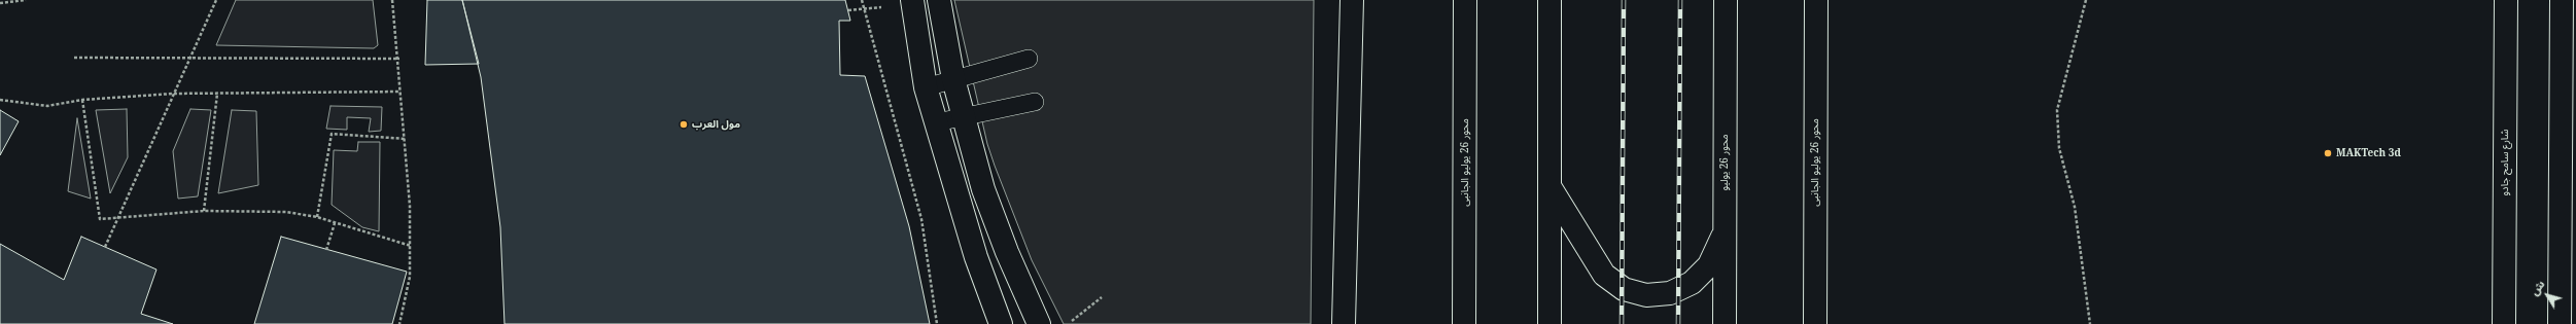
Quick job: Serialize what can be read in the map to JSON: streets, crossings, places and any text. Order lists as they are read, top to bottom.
{
  "streets": {
    "main road": ["محور 26 يوليو الجانبى", "محور 26 يوليو", "شارع سامح جادو"]
  },
  "places": ["مول العرب", "MAKTech 3d"],
  "north": "top left"
}
